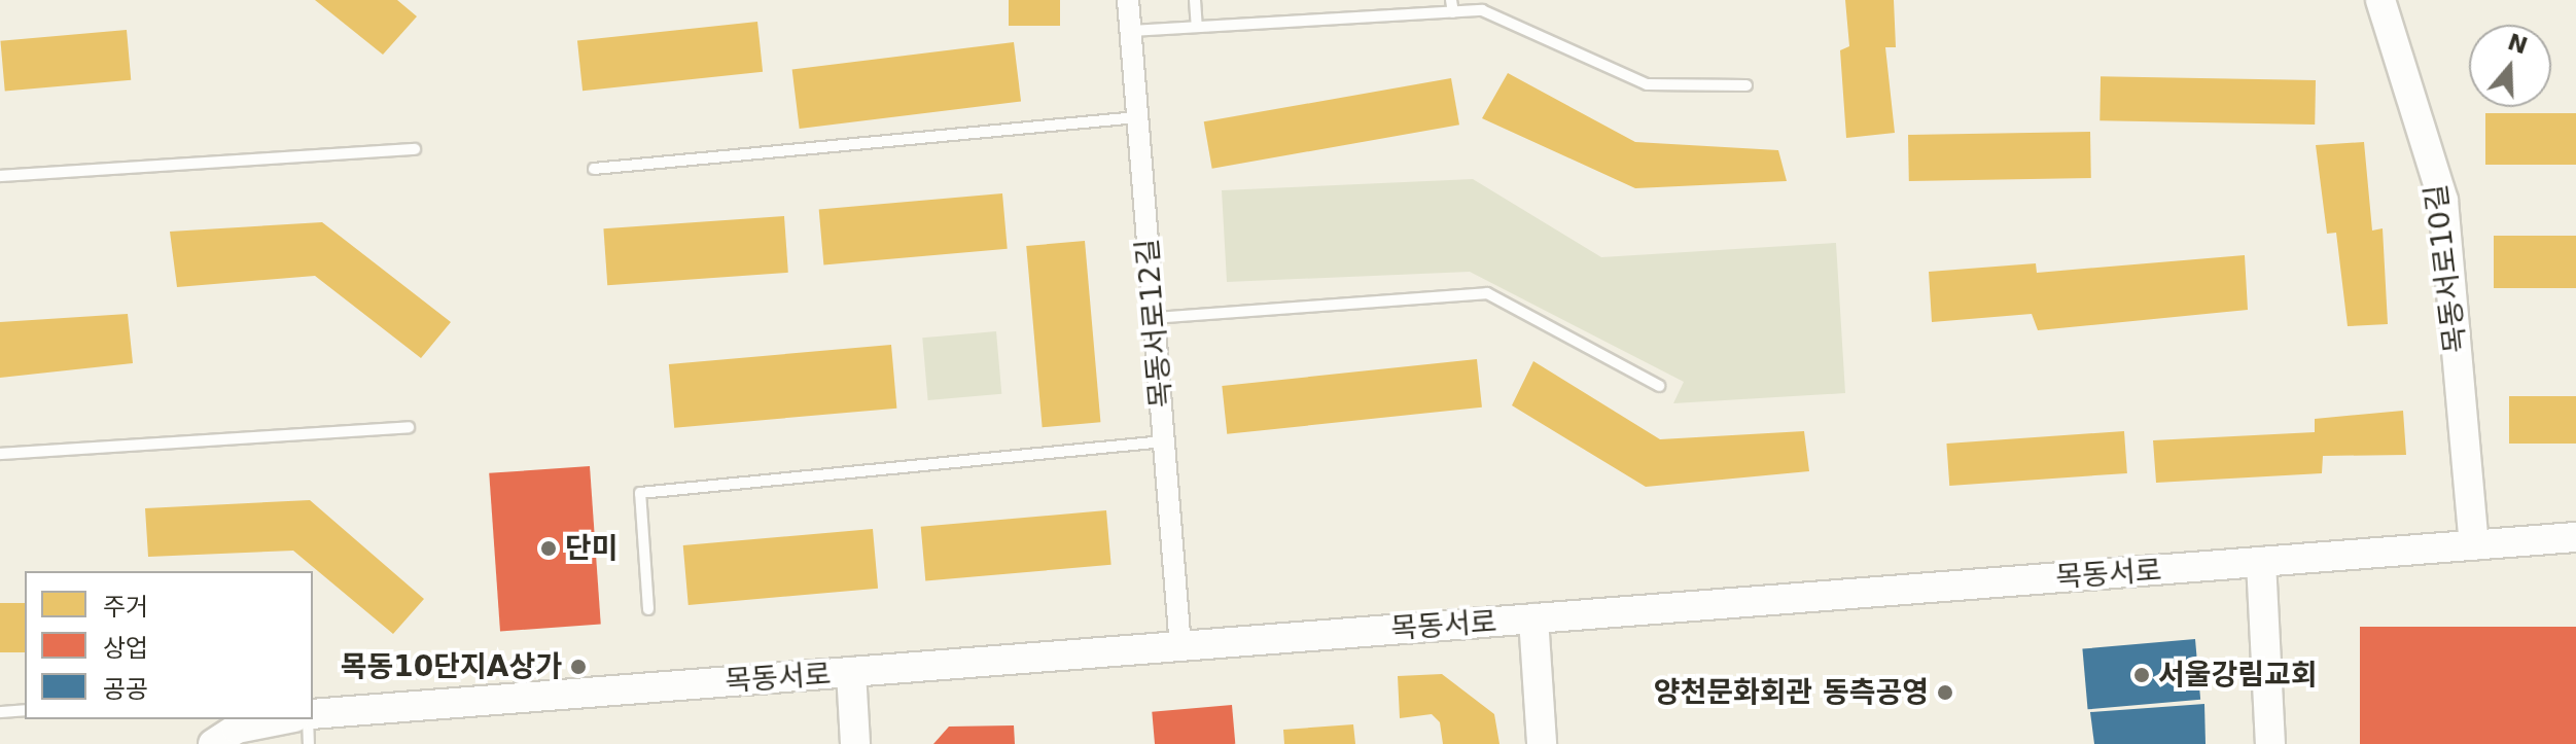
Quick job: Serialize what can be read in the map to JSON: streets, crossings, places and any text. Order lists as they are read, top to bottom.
{
  "streets": {
    "main road": ["목동서로10길", "목동서로"],
    "street": ["목동서로12길"]
  },
  "crossings": [
    ["목동서로10길", "목동서로"],
    ["목동서로12길", "목동서로"]
  ],
  "places": [
    "단미",
    "목동10단지A상가",
    "서울강림교회",
    "양천문화회관 동측공영"
  ],
  "legend": ["주거", "상업", "공공"],
  "north": "top"
}
